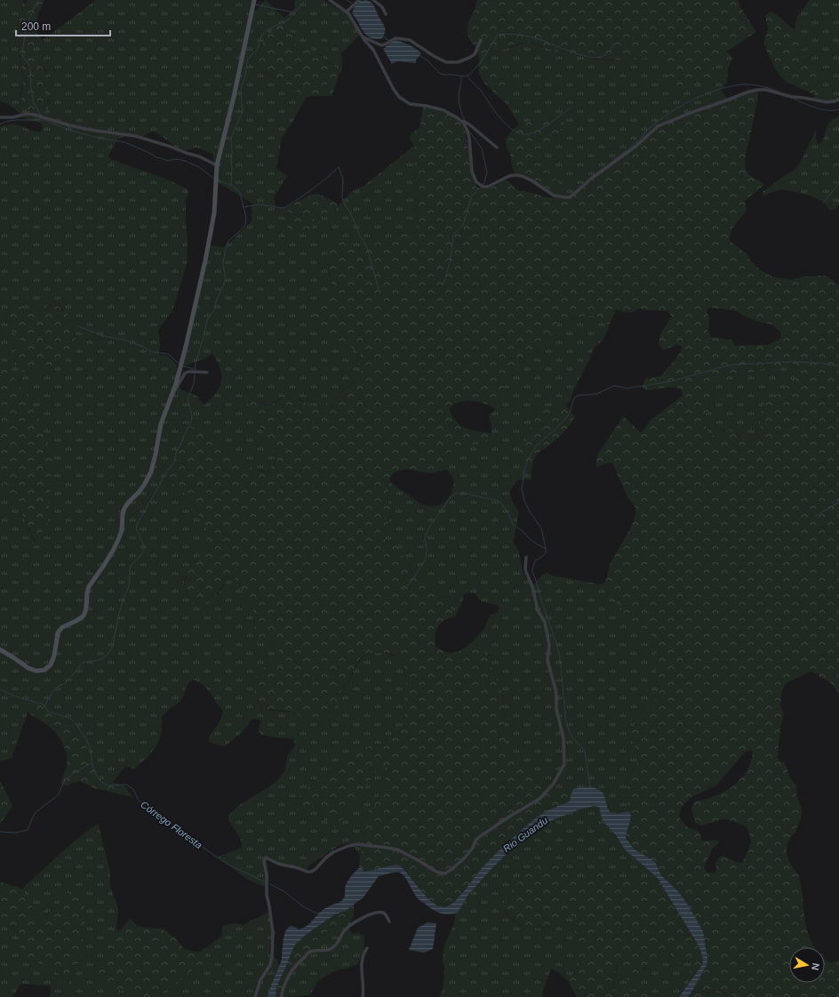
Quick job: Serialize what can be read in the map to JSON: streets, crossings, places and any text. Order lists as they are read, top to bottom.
{
  "water": ["Córrego Floresta", "Rio Guandu"],
  "scale_bar": "200 m",
  "north": "right"
}
